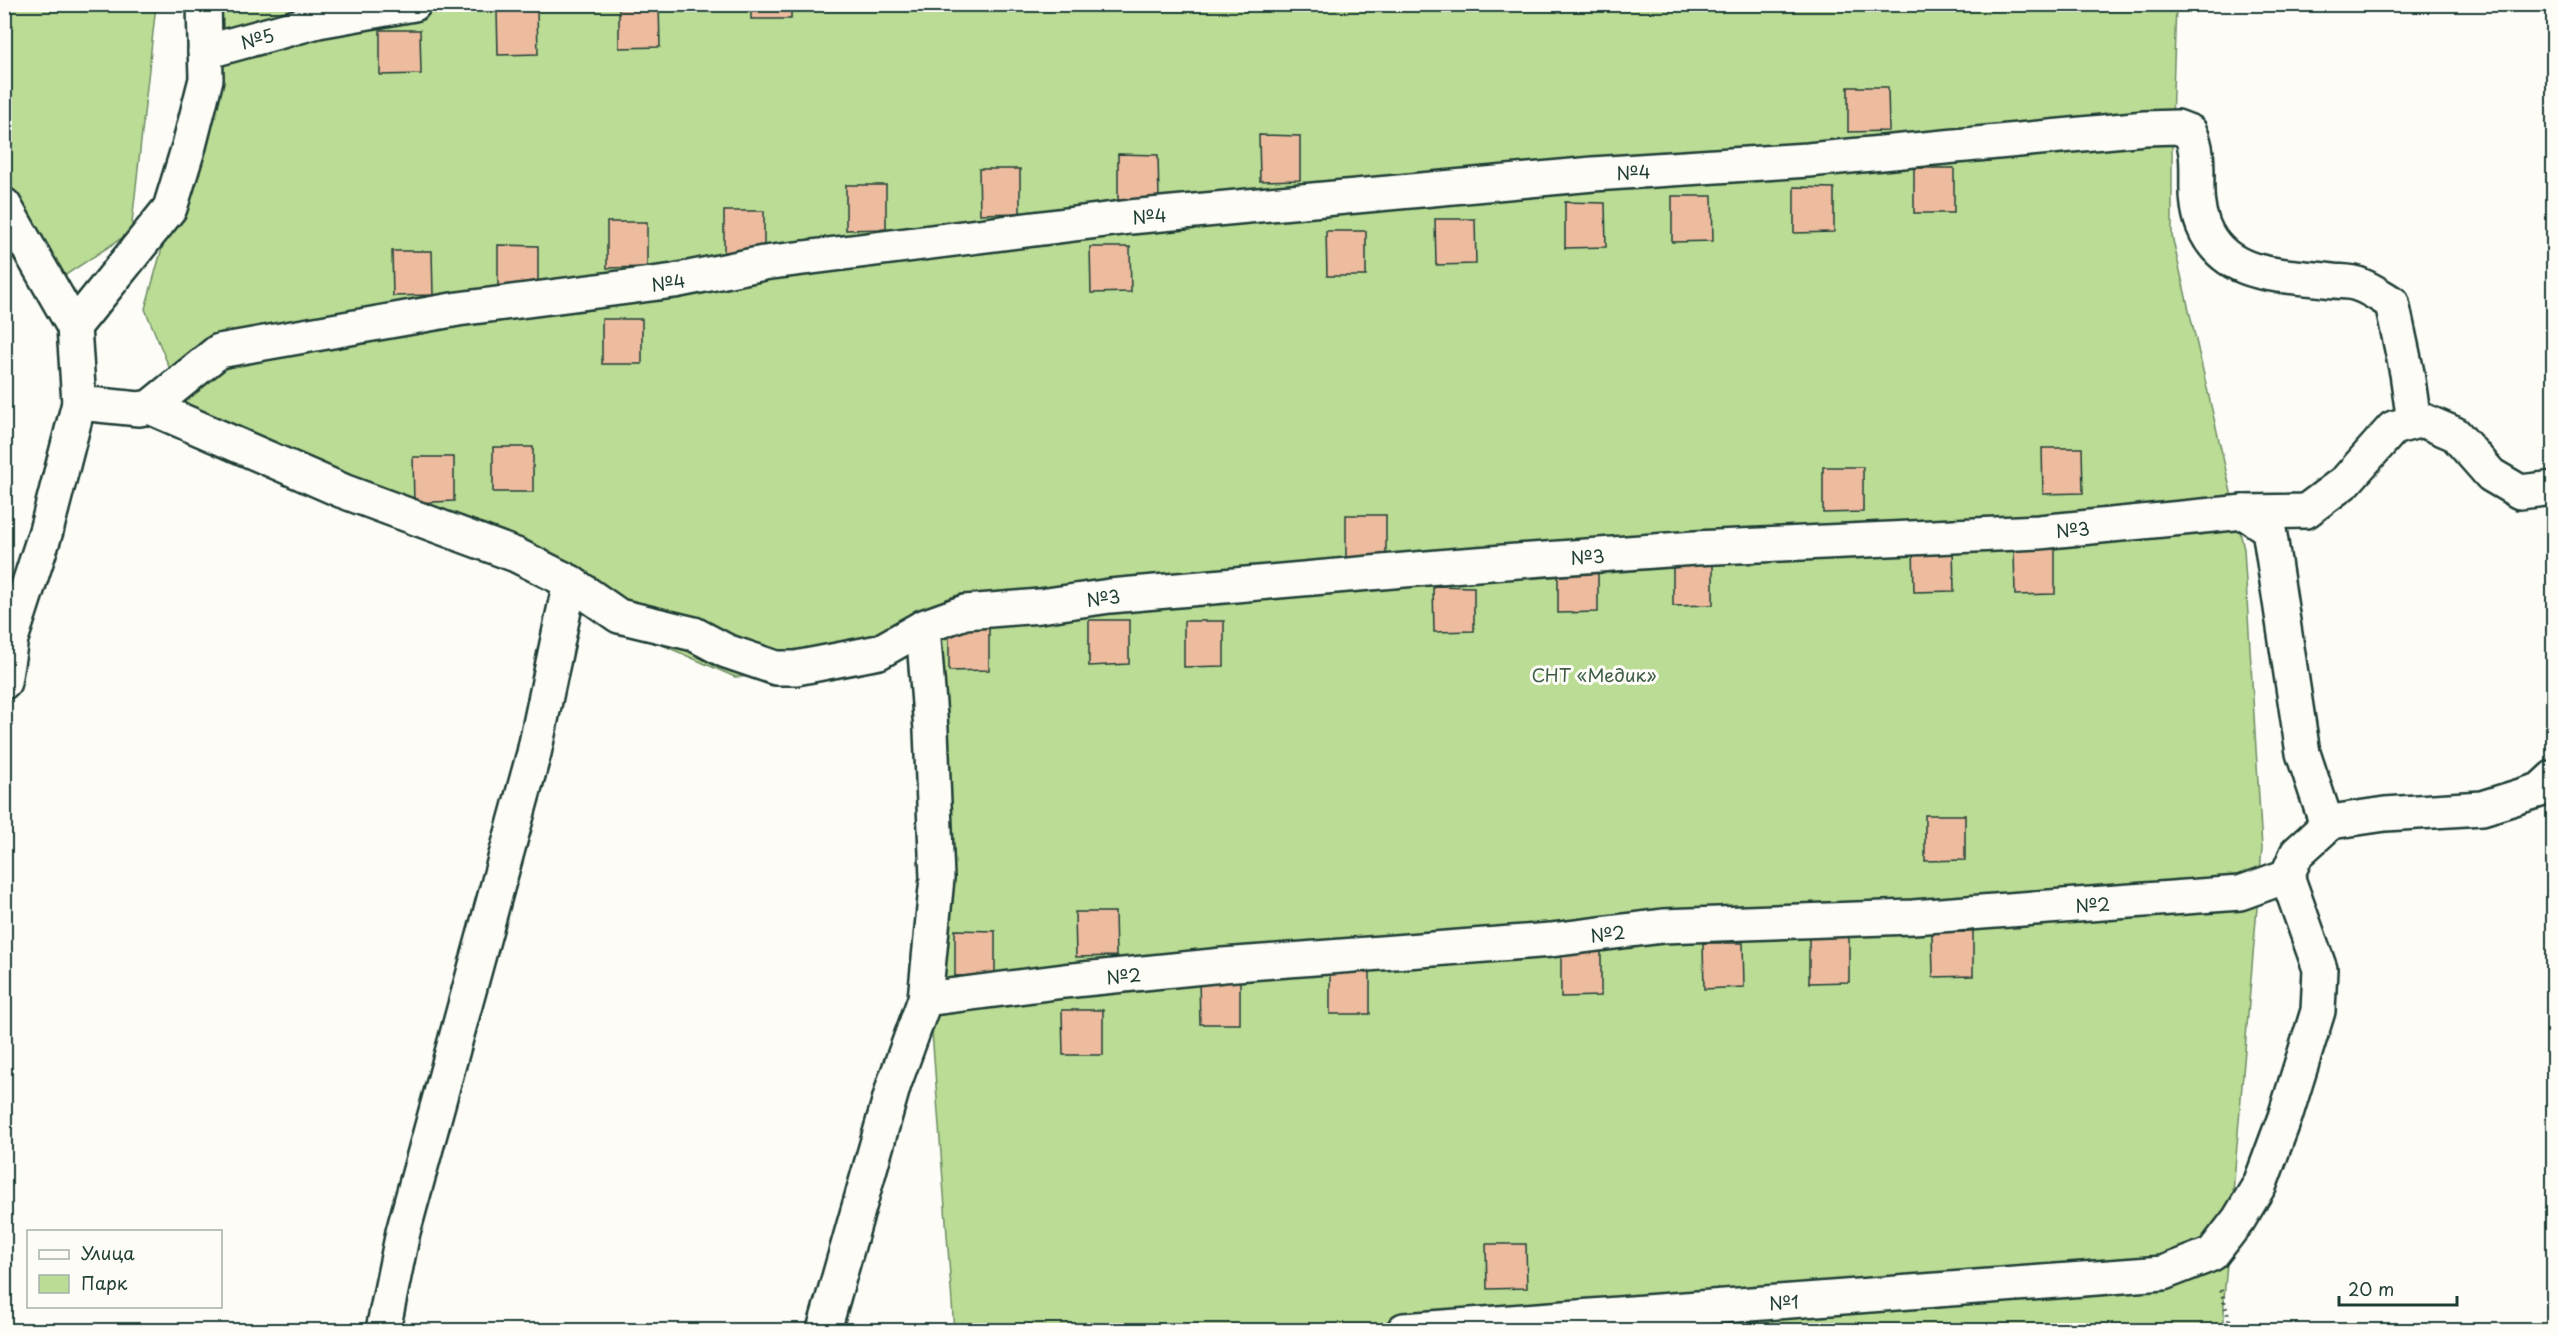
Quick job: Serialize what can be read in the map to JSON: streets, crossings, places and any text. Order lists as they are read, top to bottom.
{
  "streets": {
    "street": [
      "№5",
      "№4",
      "№3",
      "№2",
      "№1"
    ]
  },
  "crossings": [
    ["№4", "№3"],
    ["№2", "№1"]
  ],
  "parks": ["СНТ «Медик»"],
  "legend": ["Улица", "Парк"],
  "scale_bar": "20 m"
}
